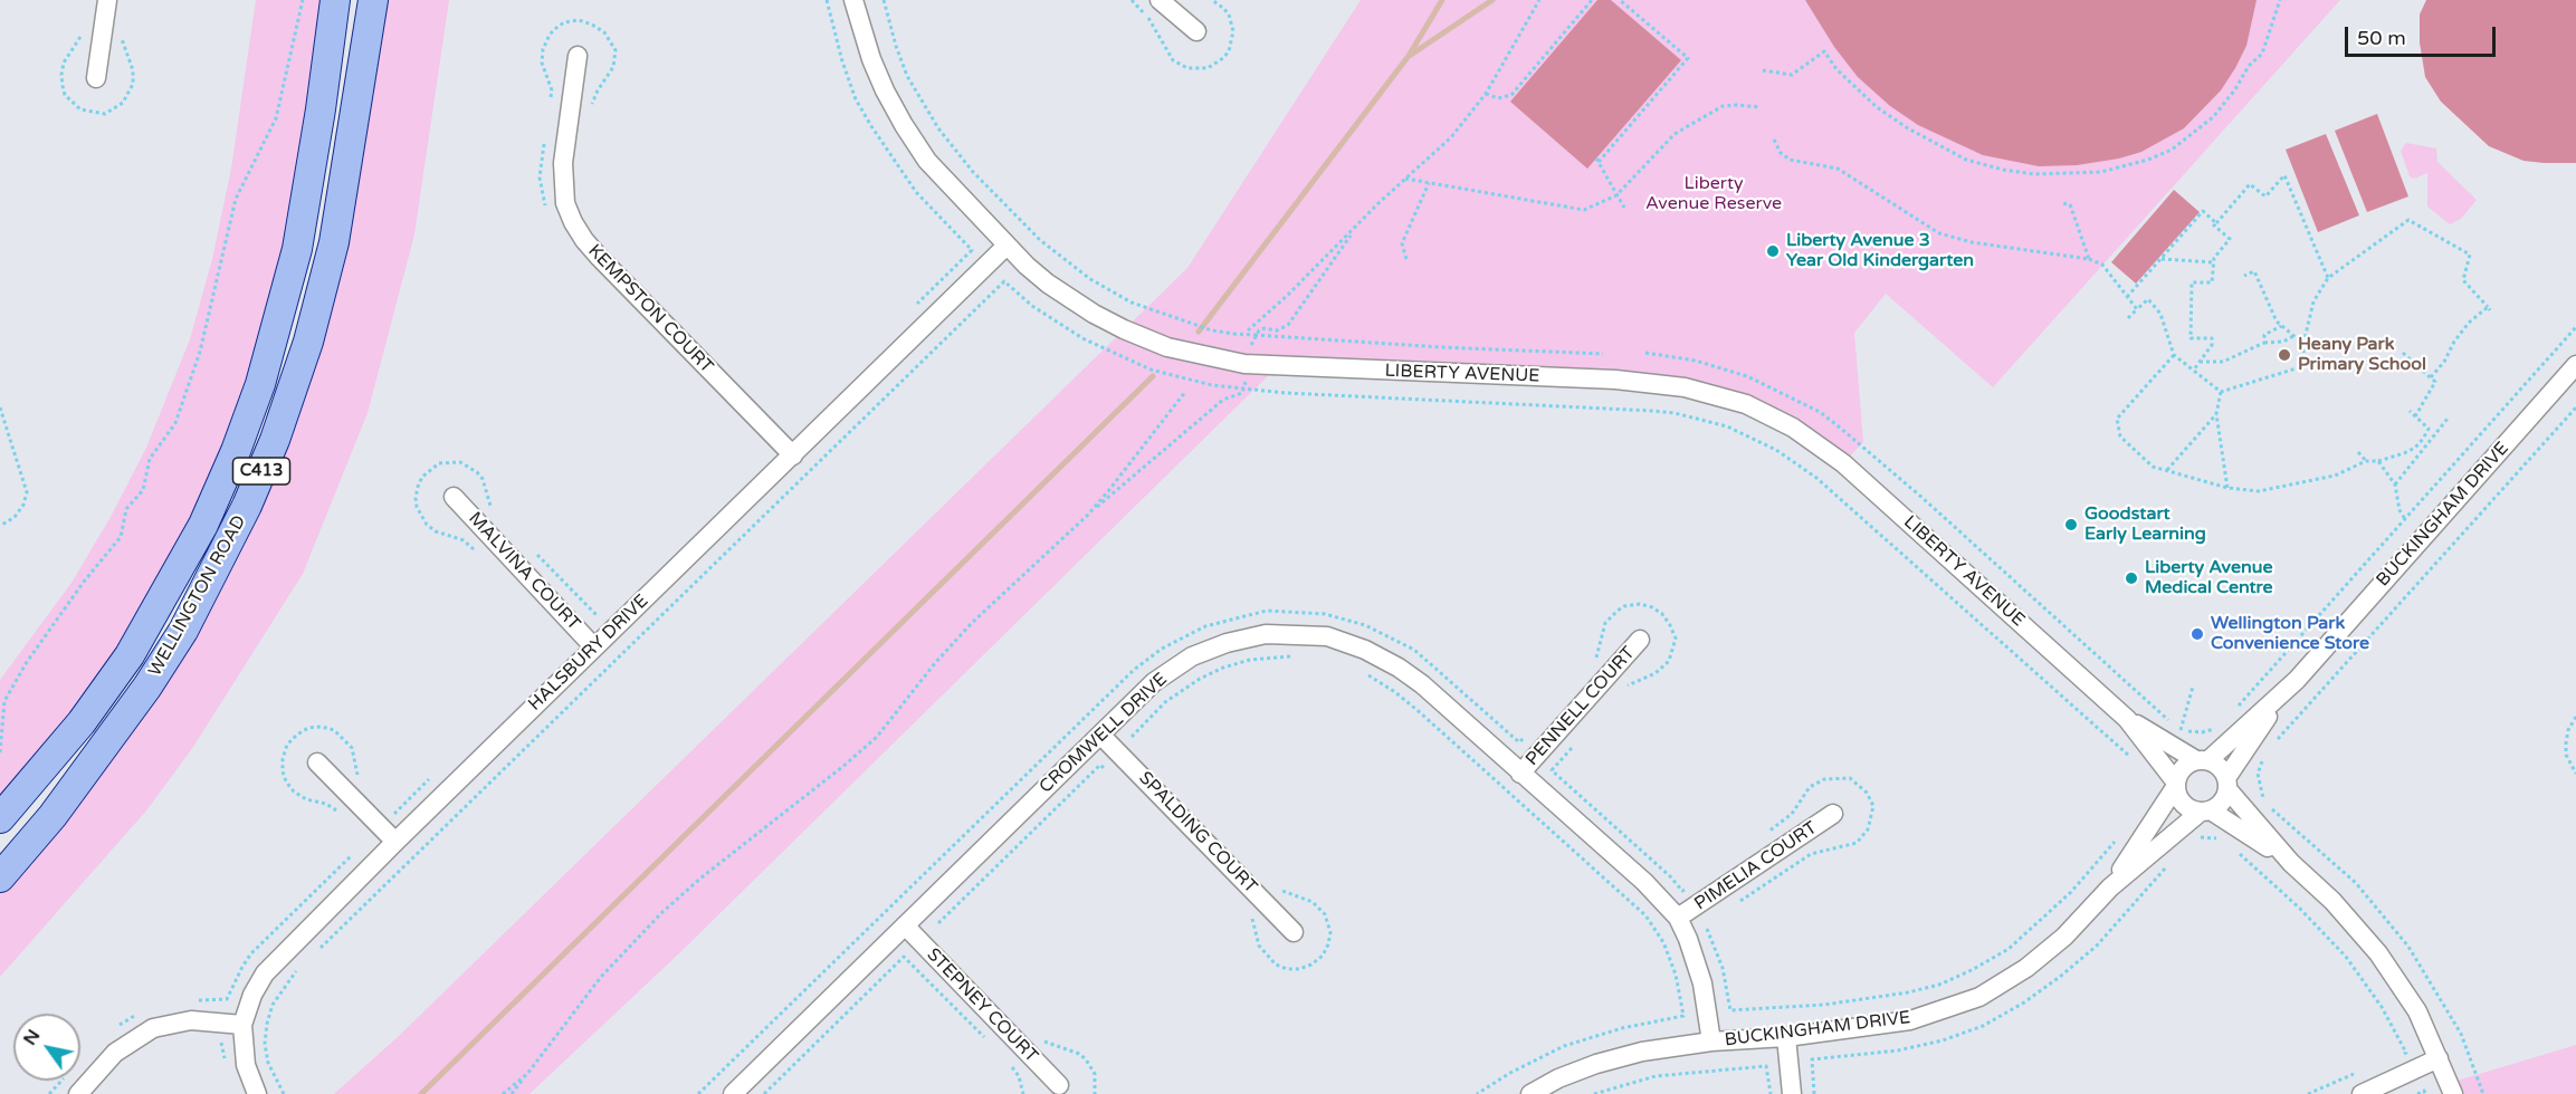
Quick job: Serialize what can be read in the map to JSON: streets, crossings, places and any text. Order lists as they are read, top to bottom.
{
  "streets": {
    "main road": ["C413", "WELLINGTON ROAD"],
    "street": [
      "KEMPSTON COURT",
      "LIBERTY AVENUE",
      "BUCKINGHAM DRIVE",
      "MALVINA COURT",
      "HALSBURY DRIVE",
      "PENNELL COURT",
      "CROMWELL DRIVE",
      "SPALDING COURT",
      "PIMELIA COURT",
      "STEPNEY COURT"
    ]
  },
  "crossings": [
    ["KEMPSTON COURT", "HALSBURY DRIVE"],
    ["LIBERTY AVENUE", "BUCKINGHAM DRIVE"],
    ["LIBERTY AVENUE", "HALSBURY DRIVE"],
    ["BUCKINGHAM DRIVE", "CROMWELL DRIVE"],
    ["MALVINA COURT", "HALSBURY DRIVE"],
    ["PENNELL COURT", "CROMWELL DRIVE"],
    ["CROMWELL DRIVE", "SPALDING COURT"],
    ["CROMWELL DRIVE", "PIMELIA COURT"],
    ["CROMWELL DRIVE", "STEPNEY COURT"]
  ],
  "parks": ["Liberty Avenue Reserve"],
  "places": [
    "Liberty Avenue 3 Year Old Kindergarten",
    "Heany Park Primary School",
    "Goodstart Early Learning",
    "Liberty Avenue Medical Centre",
    "Wellington Park Convenience Store"
  ],
  "scale_bar": "50 m",
  "north": "top left"
}
